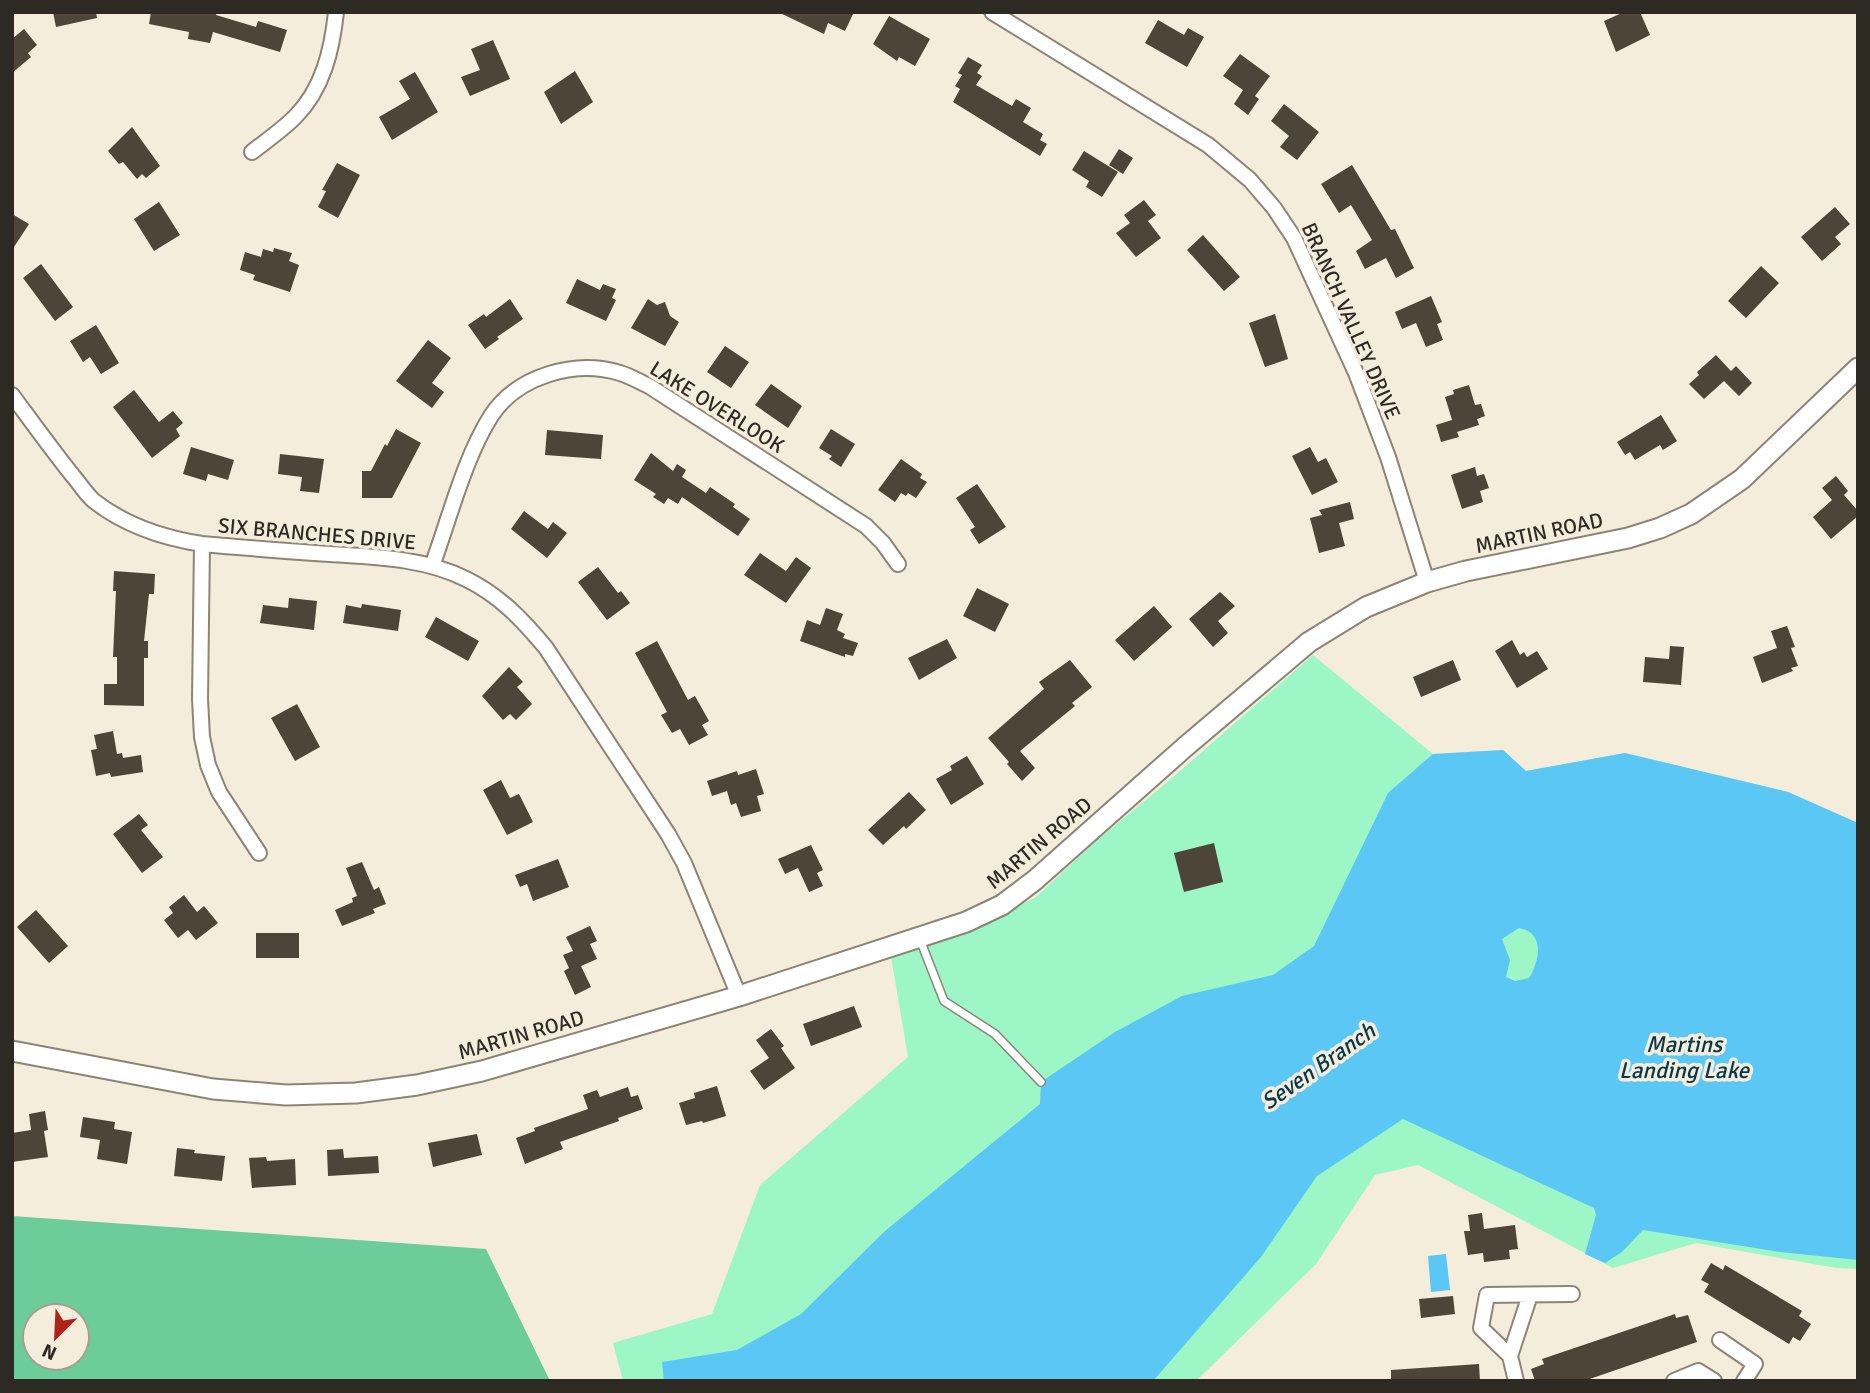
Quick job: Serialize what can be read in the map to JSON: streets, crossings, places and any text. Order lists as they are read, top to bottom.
{
  "streets": {
    "street": [
      "BRANCH VALLEY DRIVE",
      "LAKE OVERLOOK",
      "MARTIN ROAD",
      "SIX BRANCHES DRIVE"
    ]
  },
  "crossings": [
    ["BRANCH VALLEY DRIVE", "MARTIN ROAD"],
    ["LAKE OVERLOOK", "SIX BRANCHES DRIVE"],
    ["MARTIN ROAD", "SIX BRANCHES DRIVE"]
  ],
  "water": ["Martins Landing Lake", "Seven Branch"],
  "north": "bottom left"
}
